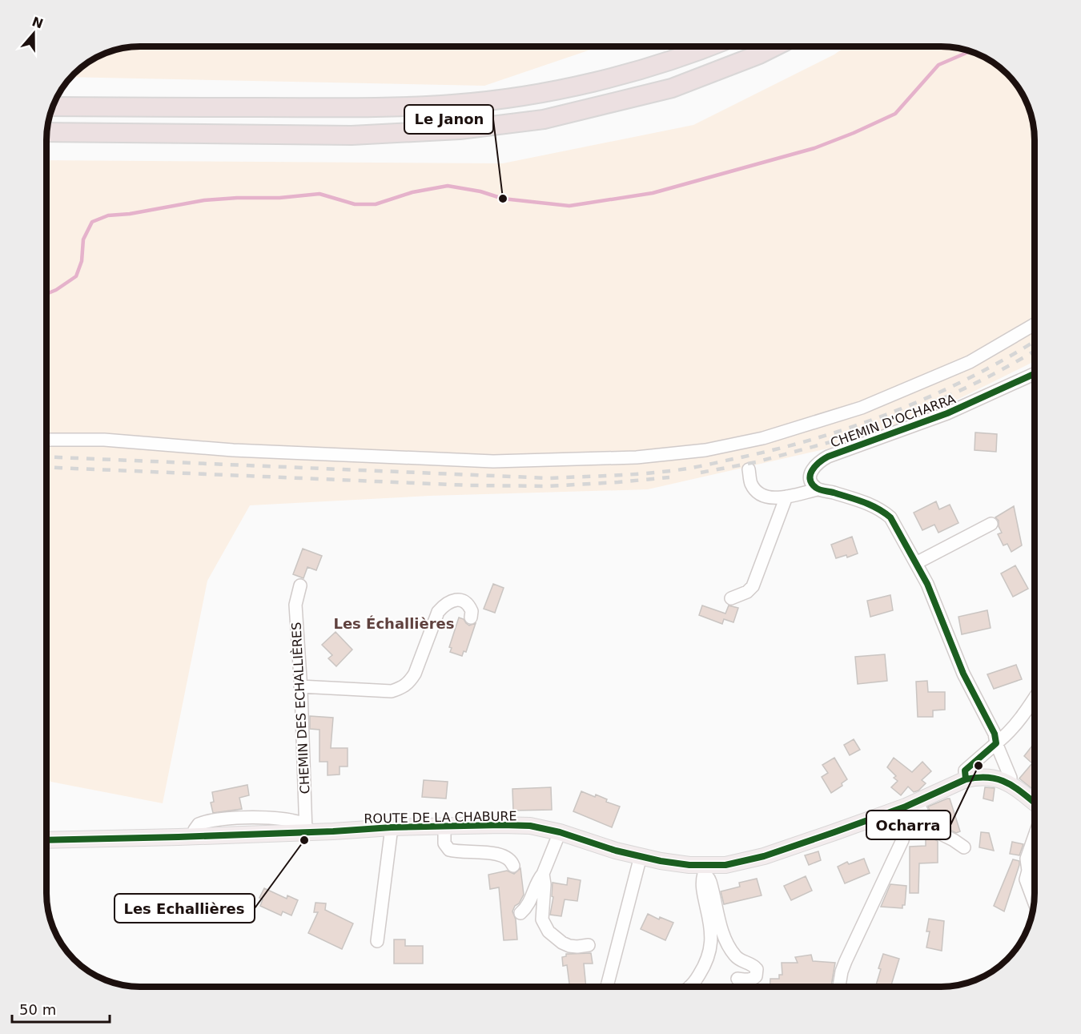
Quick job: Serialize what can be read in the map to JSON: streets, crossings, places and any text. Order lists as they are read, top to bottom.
{
  "streets": {
    "main road": ["ROUTE DE LA CHABURE"],
    "street": ["CHEMIN D'OCHARRA", "CHEMIN DES ECHALLIÈRES"]
  },
  "crossings": [
    ["CHEMIN DES ECHALLIÈRES", "ROUTE DE LA CHABURE"]
  ],
  "districts": ["Les Échallières"],
  "places": ["Le Janon", "Ocharra", "Les Echallières"],
  "scale_bar": "50 m",
  "north": "top"
}
